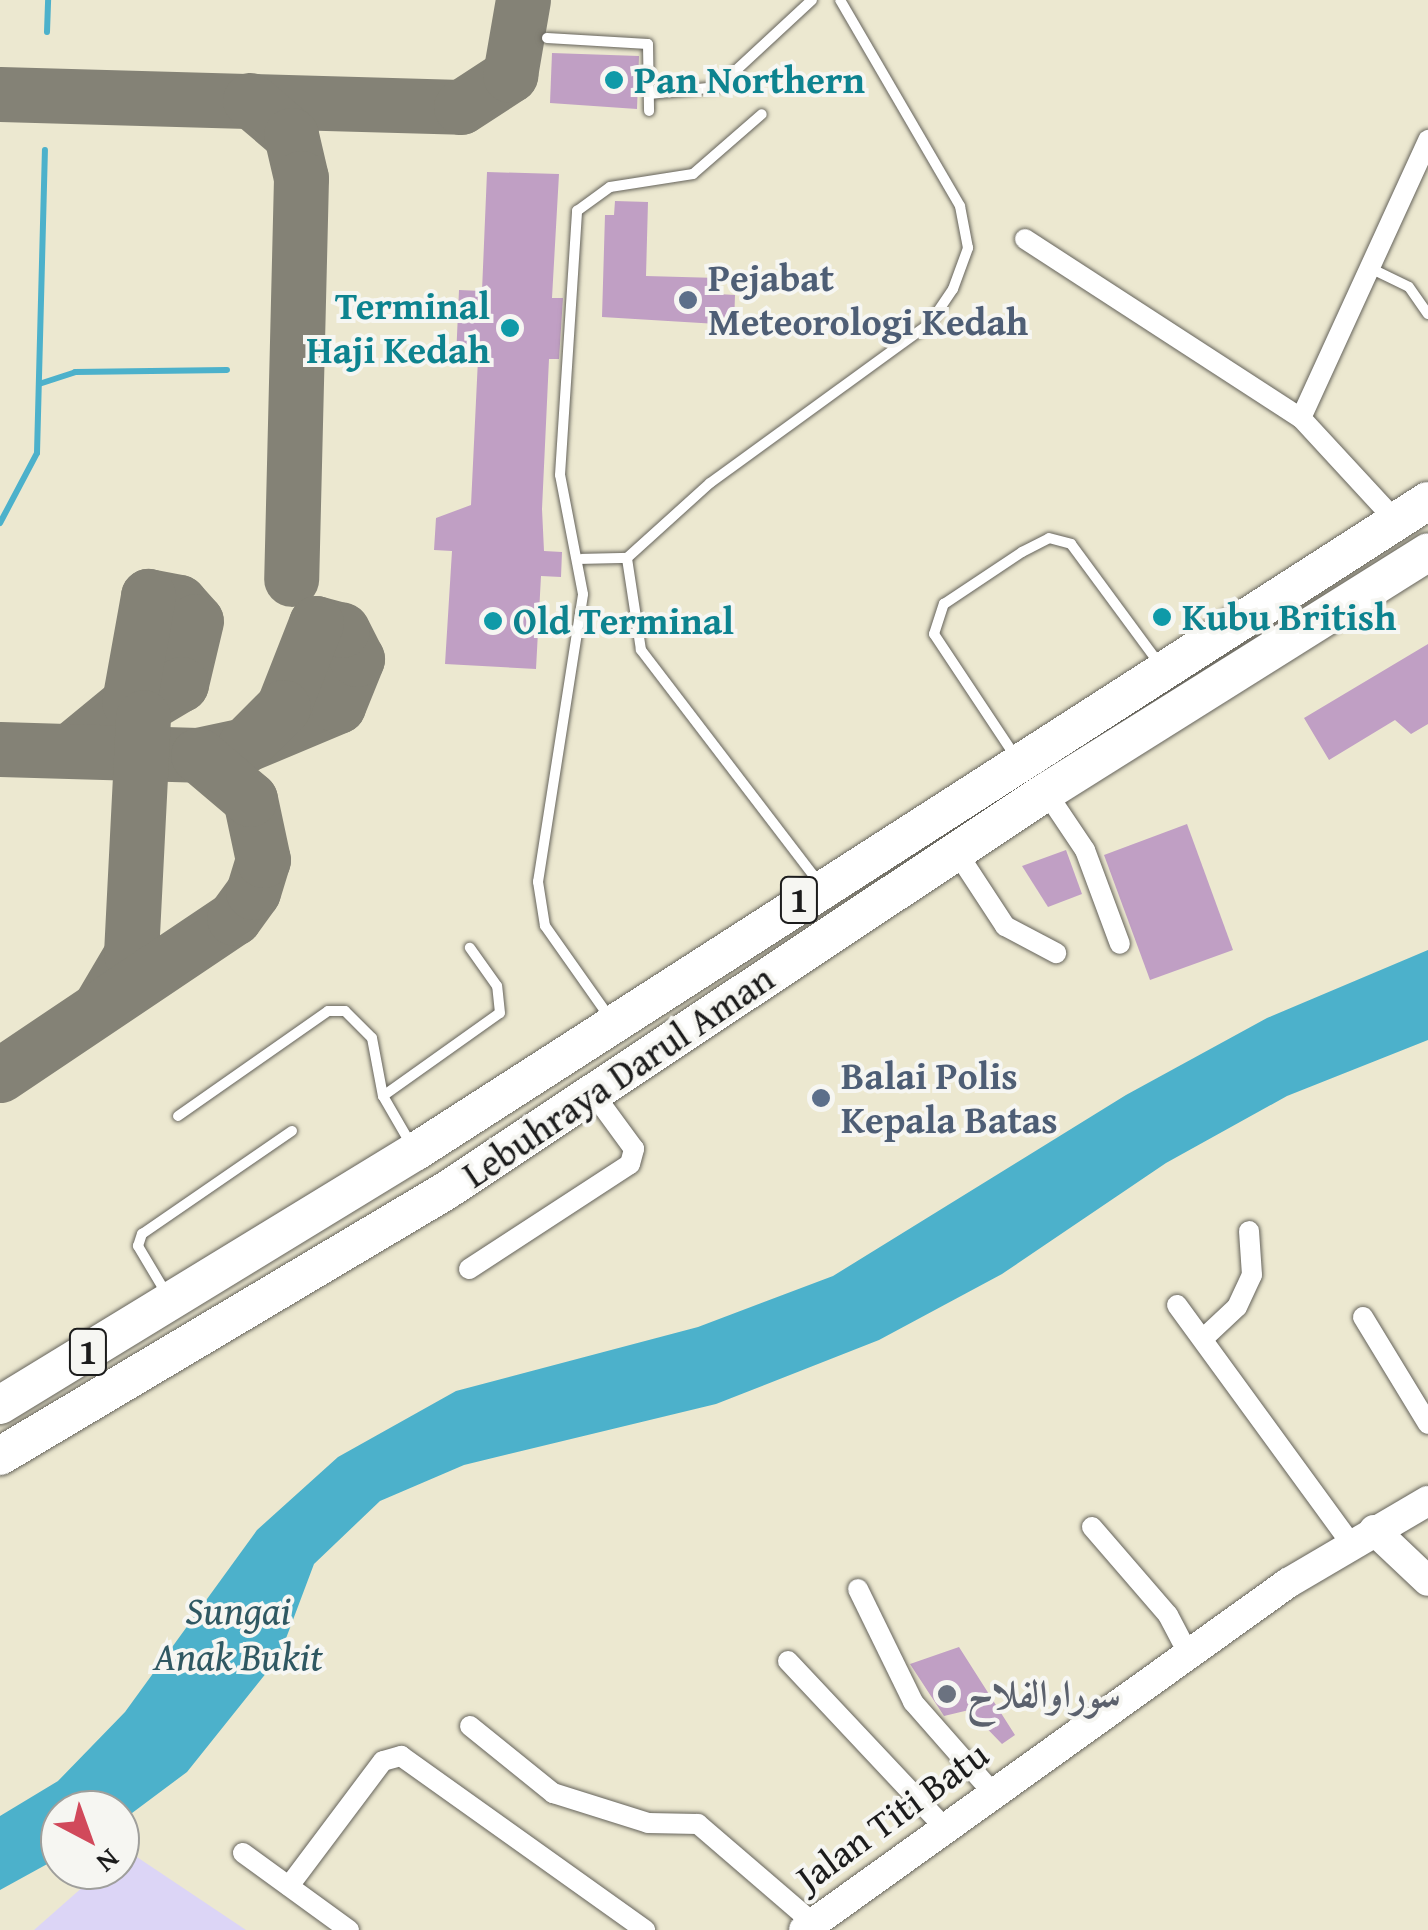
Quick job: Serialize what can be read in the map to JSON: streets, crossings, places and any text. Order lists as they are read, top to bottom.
{
  "streets": {
    "highway": ["1", "Lebuhraya Darul Aman"],
    "main road": ["Jalan Titi Batu"]
  },
  "water": ["Sungai Anak Bukit"],
  "places": [
    "Pan Northern",
    "Pejabat Meteorologi Kedah",
    "Terminal Haji Kedah",
    "Kubu British",
    "Old Terminal",
    "Balai Polis Kepala Batas",
    "سوراوالفلاح"
  ],
  "north": "bottom right"
}
